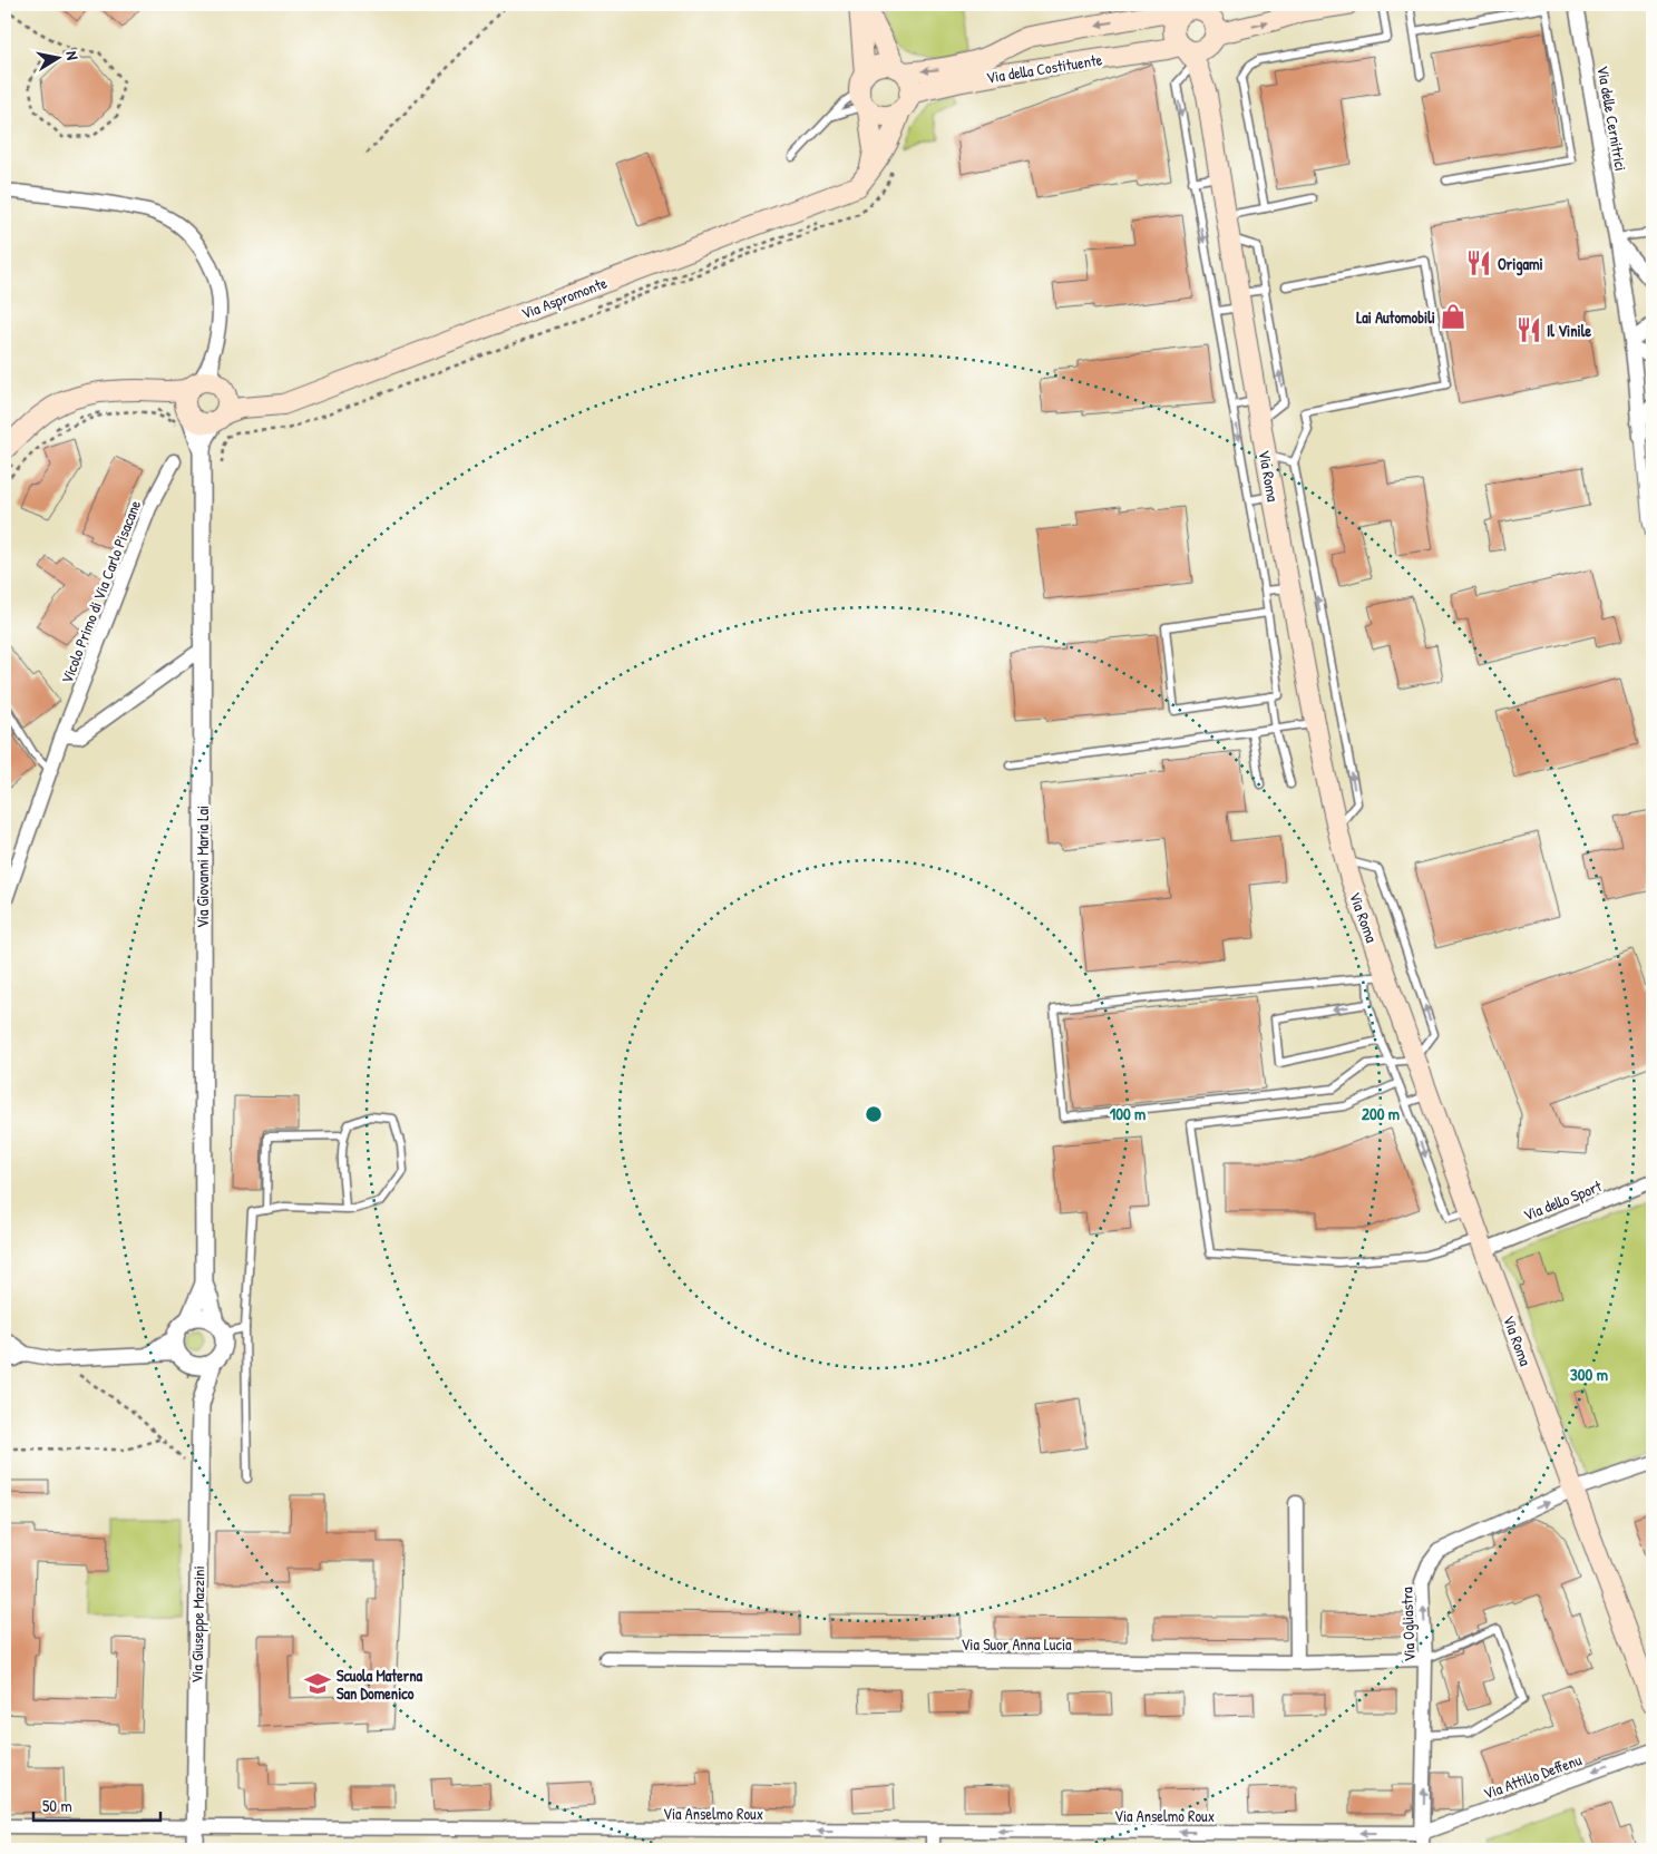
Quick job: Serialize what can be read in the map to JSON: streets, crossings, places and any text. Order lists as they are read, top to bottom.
{
  "streets": {
    "main road": ["Via della Costituente", "Via Aspromonte", "Via Roma"],
    "street": [
      "Via delle Cernitrici",
      "Vicolo Primo di Via Carlo Pisacane",
      "Via Giovanni Maria Lai",
      "Via dello Sport",
      "Via Giuseppe Mazzini",
      "Via Ogliastra",
      "Via Suor Anna Lucia",
      "Via Attilio Deffenu",
      "Via Anselmo Roux"
    ]
  },
  "crossings": [
    ["Via della Costituente", "Via Aspromonte"],
    ["Via della Costituente", "Via Roma"],
    ["Via Aspromonte", "Via Giovanni Maria Lai"],
    ["Via Roma", "Via dello Sport"],
    ["Via Roma", "Via Ogliastra"],
    ["Via Giovanni Maria Lai", "Via Giuseppe Mazzini"],
    ["Via Giuseppe Mazzini", "Via Anselmo Roux"],
    ["Via Ogliastra", "Via Suor Anna Lucia"],
    ["Via Ogliastra", "Via Attilio Deffenu"],
    ["Via Ogliastra", "Via Anselmo Roux"],
    ["Via Attilio Deffenu", "Via Anselmo Roux"]
  ],
  "one_way": ["Via Ogliastra", "Via Attilio Deffenu", "Via Anselmo Roux"],
  "places": {
    "restaurant": ["Origami", "Il Vinile"],
    "shop": ["Lai Automobili"],
    "school or university": ["Scuola Materna San Domenico"]
  },
  "scale_bar": "50 m",
  "north": "right",
  "rings": ["100 m", "200 m", "300 m"]
}
